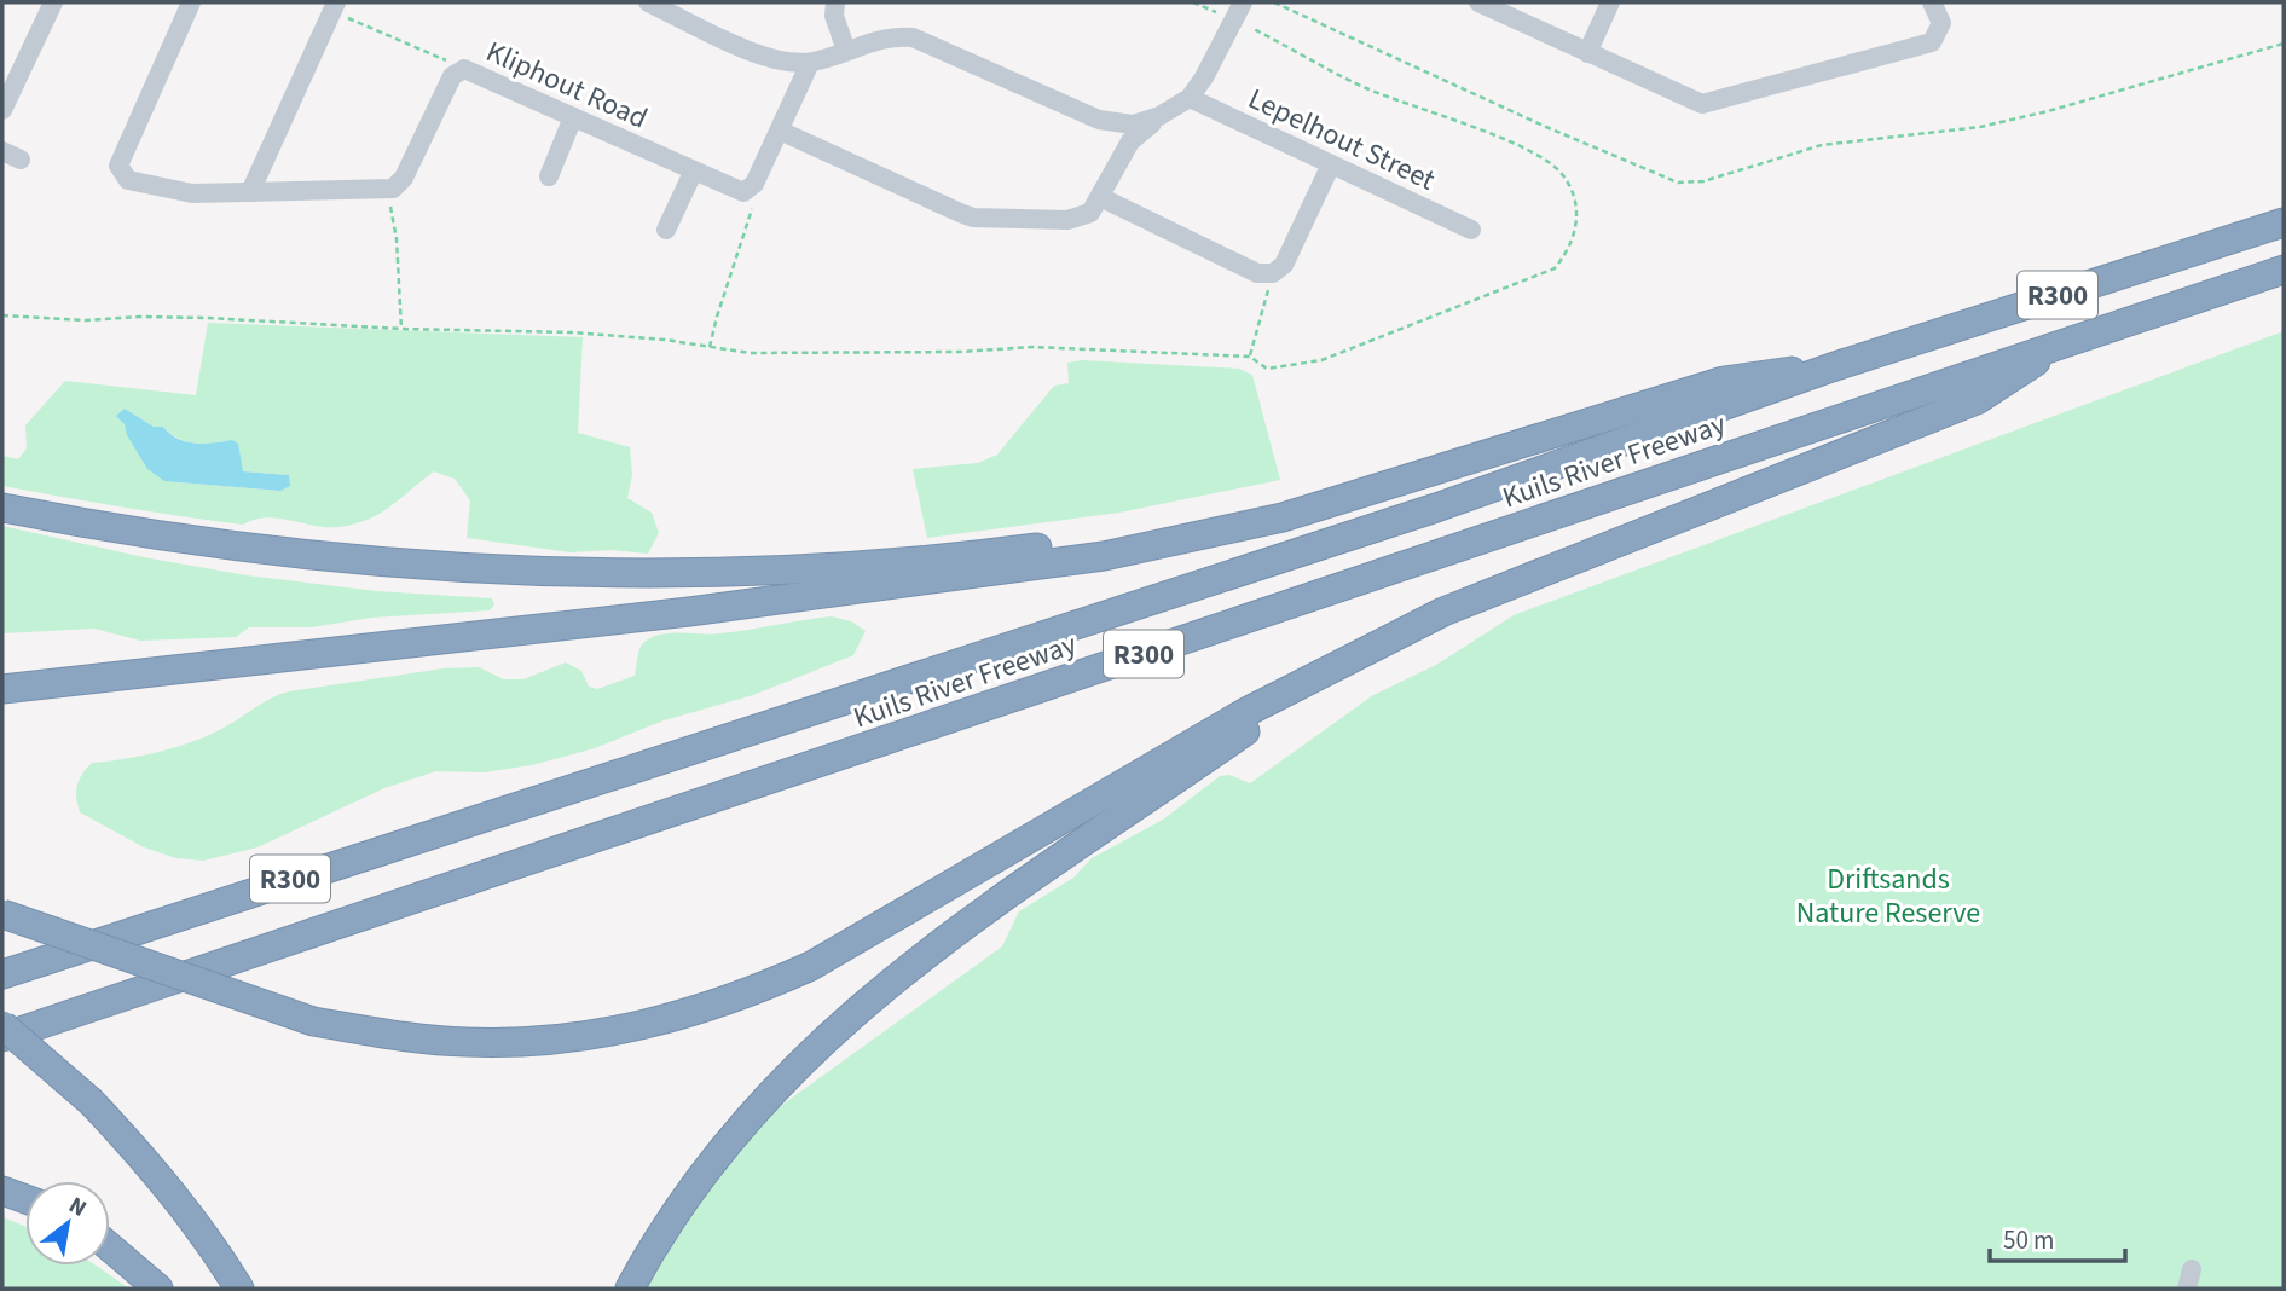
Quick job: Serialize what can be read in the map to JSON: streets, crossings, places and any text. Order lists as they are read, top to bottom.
{
  "streets": {
    "highway": ["R300", "Kuils River Freeway"],
    "street": ["Kliphout Road", "Lepelhout Street"]
  },
  "parks": ["Driftsands Nature Reserve"],
  "scale_bar": "50 m",
  "north": "top right"
}
